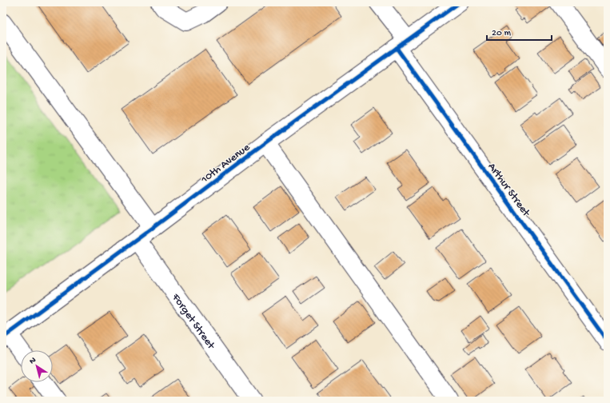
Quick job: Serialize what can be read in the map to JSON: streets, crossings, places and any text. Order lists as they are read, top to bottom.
{
  "streets": {
    "street": ["10th Avenue", "Arthur Street", "Forget Street"]
  },
  "crossings": [
    ["10th Avenue", "Arthur Street"],
    ["10th Avenue", "Forget Street"]
  ],
  "scale_bar": "20 m",
  "north": "top left"
}
